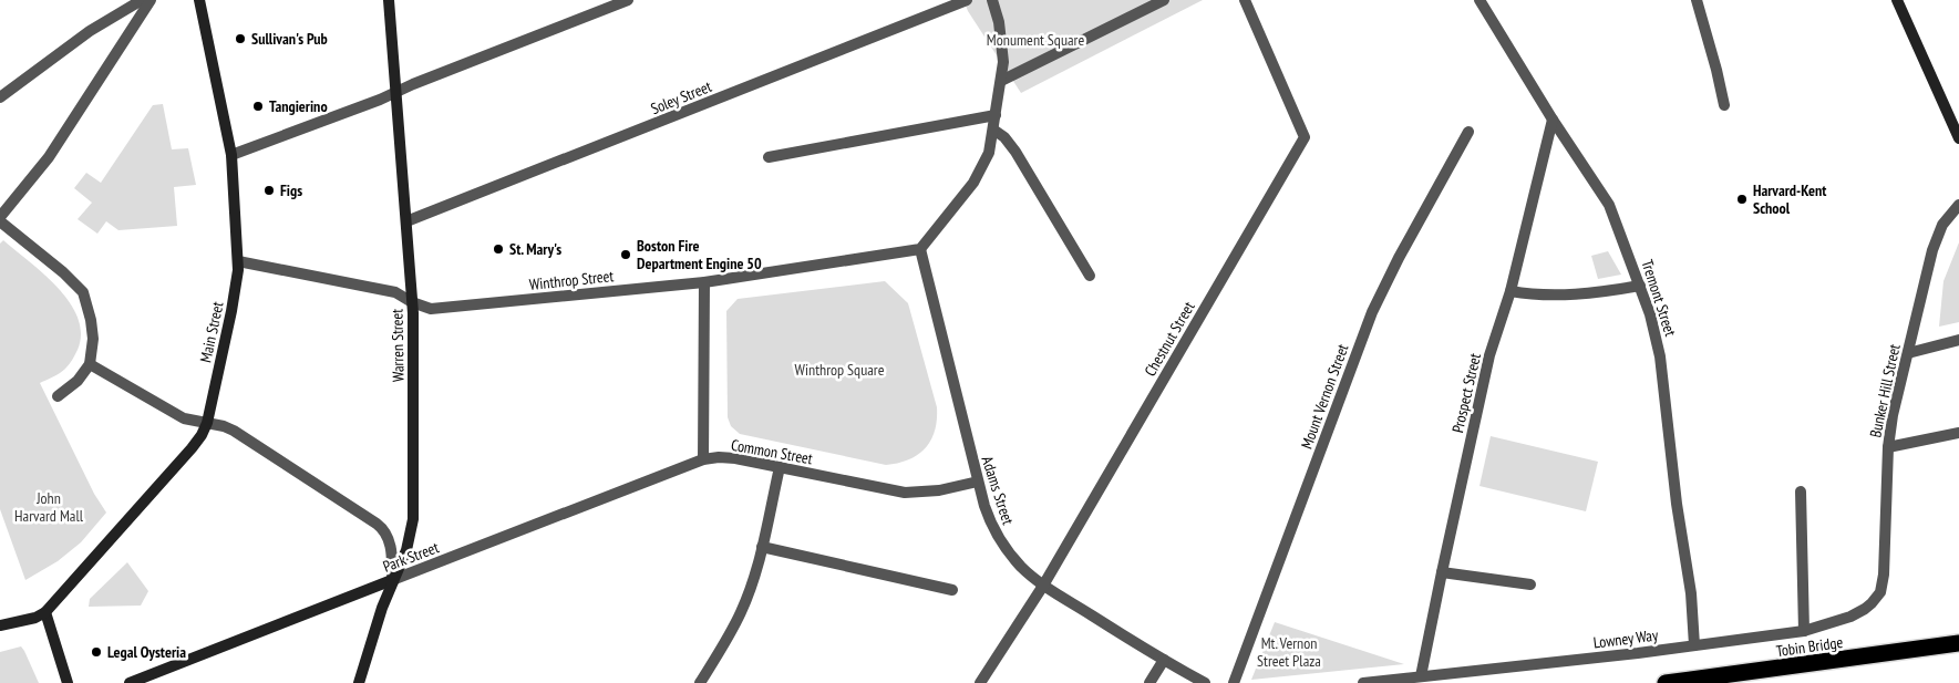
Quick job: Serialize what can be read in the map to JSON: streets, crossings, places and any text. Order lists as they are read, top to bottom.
{
  "streets": {
    "highway": ["Tobin Bridge"],
    "main road": ["Main Street", "Warren Street", "Park Street"],
    "street": [
      "Soley Street",
      "Winthrop Street",
      "Tremont Street",
      "Chestnut Street",
      "Bunker Hill Street",
      "Prospect Street",
      "Mount Vernon Street",
      "Common Street",
      "Adams Street",
      "Lowney Way"
    ]
  },
  "crossings": [
    ["Soley Street", "Warren Street"],
    ["Winthrop Street", "Main Street"],
    ["Winthrop Street", "Warren Street"],
    ["Winthrop Street", "Adams Street"],
    ["Tremont Street", "Prospect Street"],
    ["Tremont Street", "Lowney Way"],
    ["Chestnut Street", "Adams Street"],
    ["Warren Street", "Park Street"],
    ["Bunker Hill Street", "Lowney Way"],
    ["Prospect Street", "Lowney Way"],
    ["Common Street", "Adams Street"],
    ["Common Street", "Park Street"]
  ],
  "parks": [
    "Monument Square",
    "Winthrop Square",
    "John Harvard Mall",
    "Mt. Vernon Street Plaza"
  ],
  "places": [
    "Sullivan's Pub",
    "Tangierino",
    "Figs",
    "Harvard-Kent School",
    "St. Mary's",
    "Boston Fire Department Engine 50",
    "Legal Oysteria"
  ]
}
